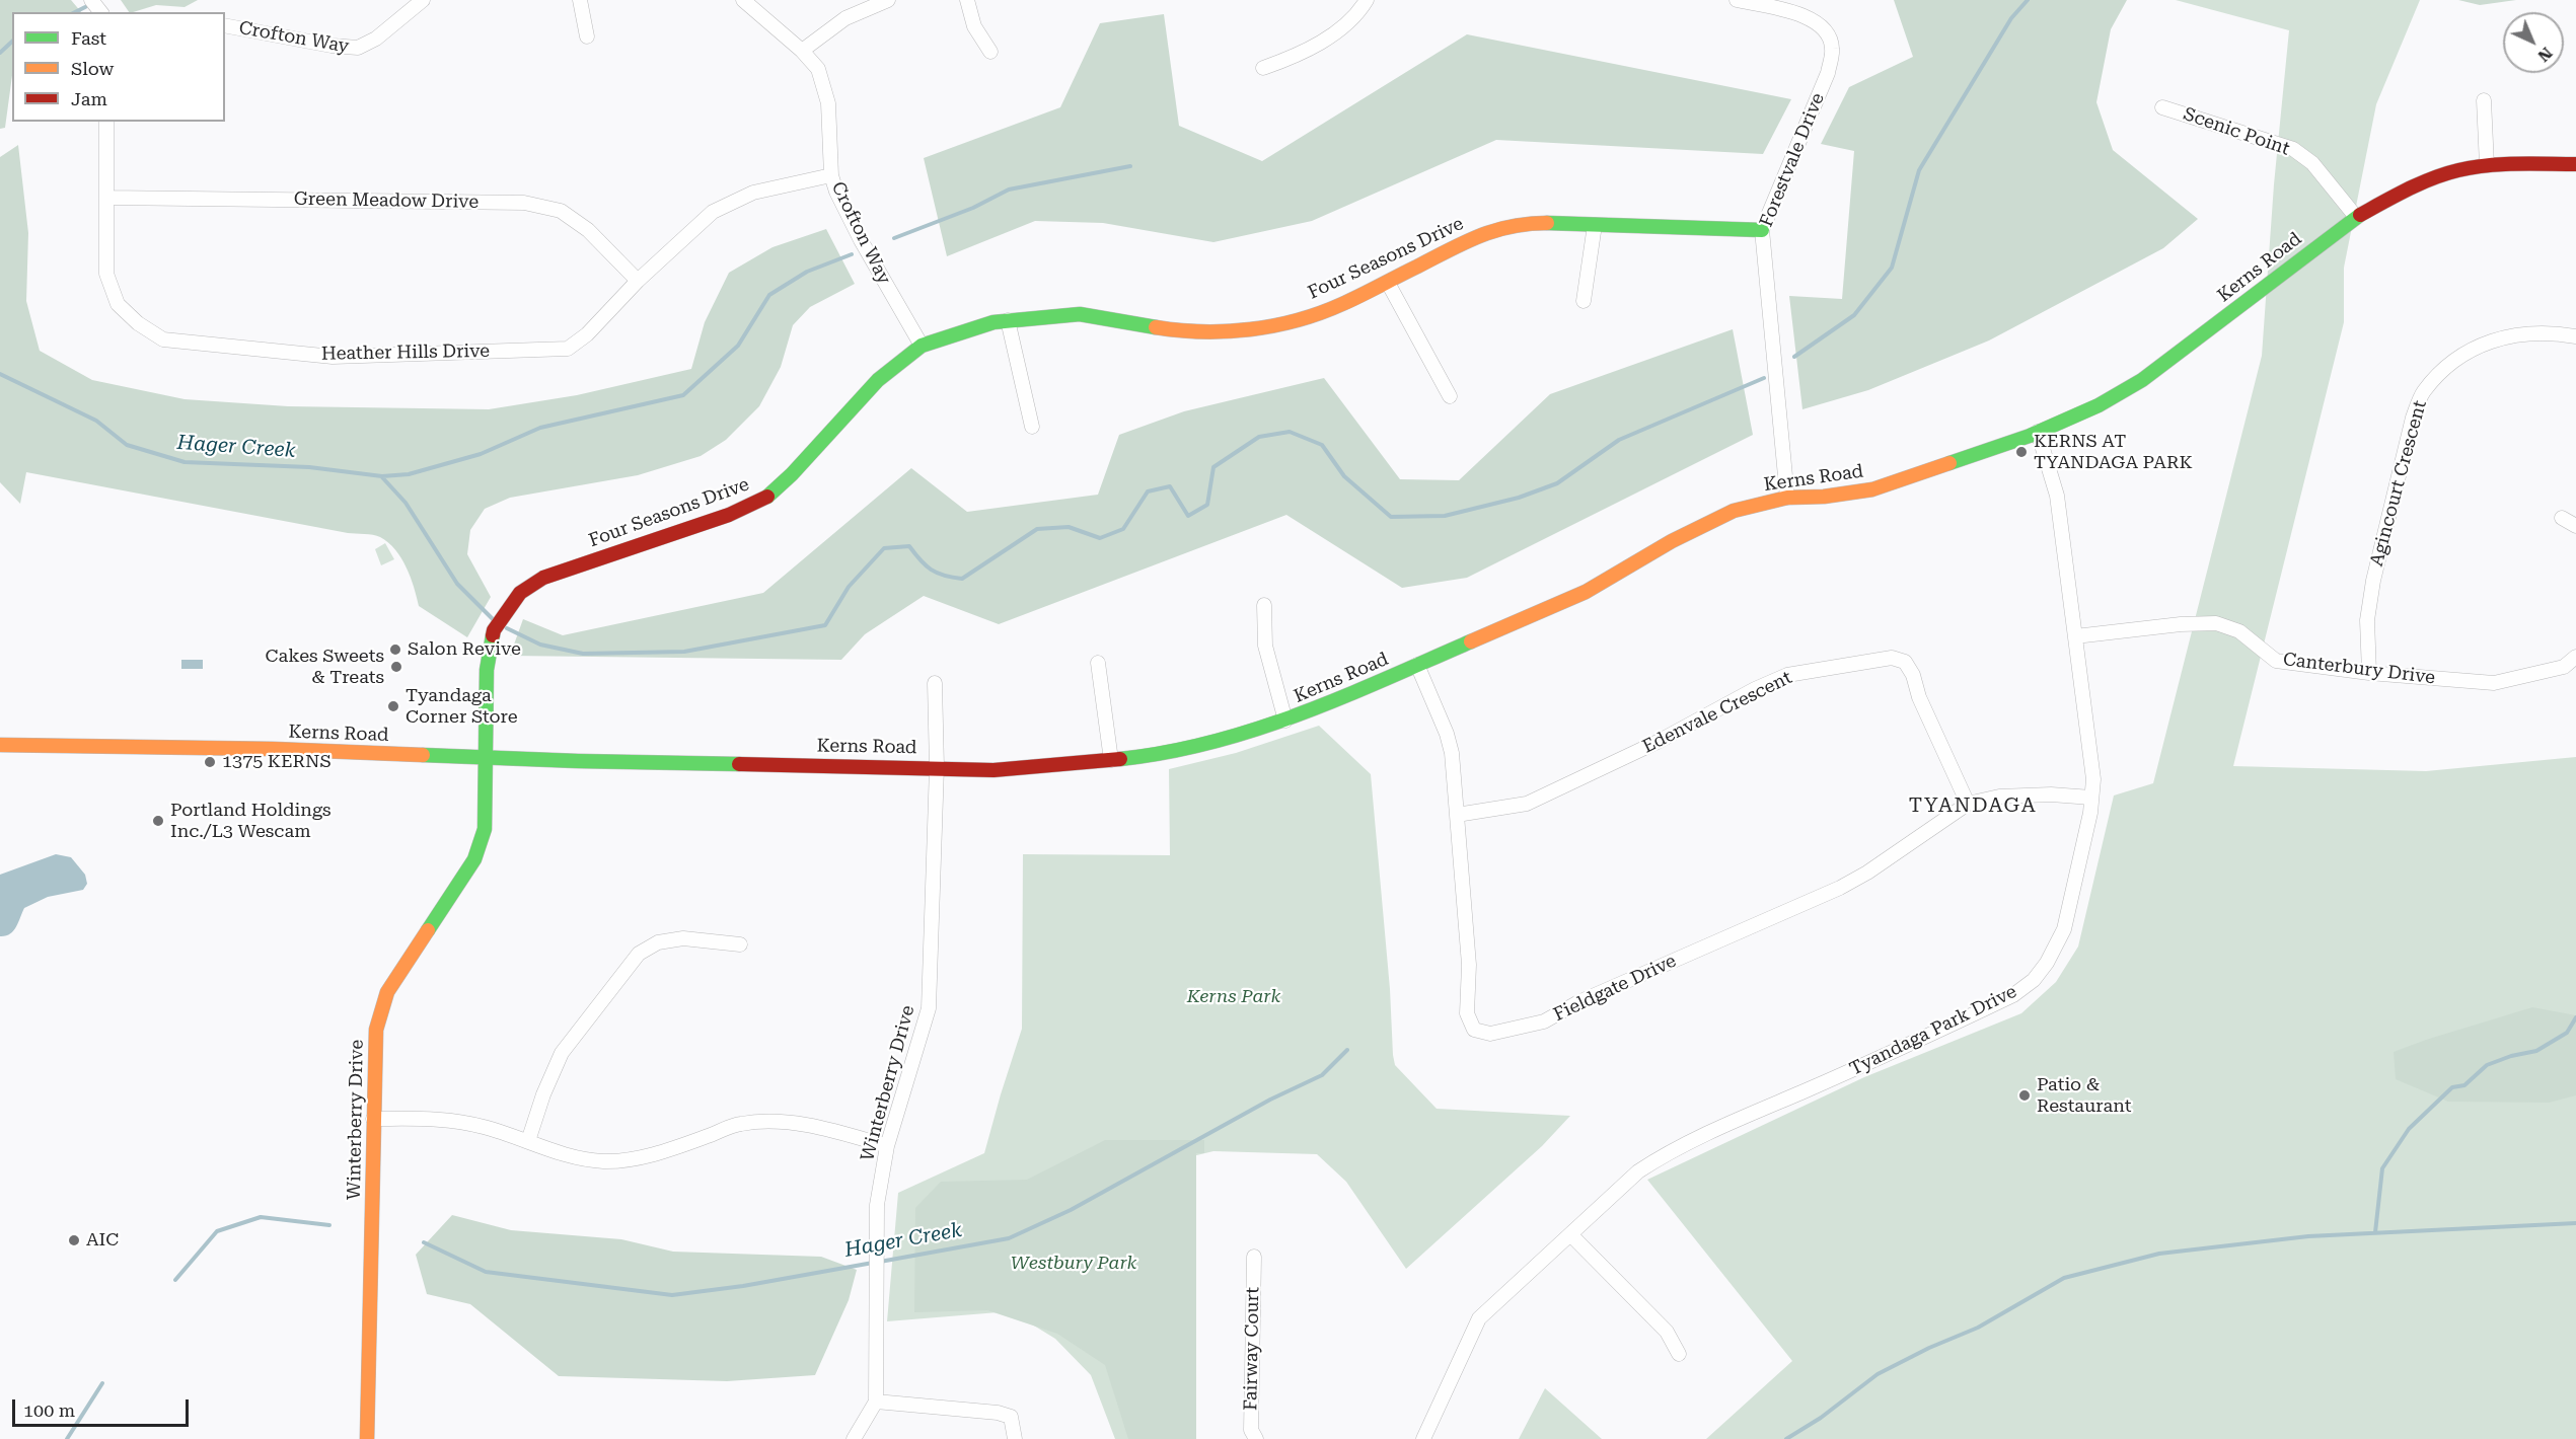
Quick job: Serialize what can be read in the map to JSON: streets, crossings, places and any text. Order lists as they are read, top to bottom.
{
  "streets": {
    "street": [
      "Crofton Way",
      "Scenic Point",
      "Forestvale Drive",
      "Green Meadow Drive",
      "Four Seasons Drive",
      "Kerns Road",
      "Heather Hills Drive",
      "Agincourt Crescent",
      "Canterbury Drive",
      "Edenvale Crescent",
      "Fieldgate Drive",
      "Tyandaga Park Drive",
      "Winterberry Drive",
      "Fairway Court"
    ]
  },
  "crossings": [
    ["Crofton Way", "Four Seasons Drive"],
    ["Crofton Way", "Heather Hills Drive"],
    ["Scenic Point", "Kerns Road"],
    ["Forestvale Drive", "Four Seasons Drive"],
    ["Forestvale Drive", "Kerns Road"],
    ["Green Meadow Drive", "Heather Hills Drive"],
    ["Four Seasons Drive", "Kerns Road"],
    ["Four Seasons Drive", "Winterberry Drive"],
    ["Kerns Road", "Fieldgate Drive"],
    ["Kerns Road", "Tyandaga Park Drive"],
    ["Kerns Road", "Winterberry Drive"],
    ["Agincourt Crescent", "Canterbury Drive"],
    ["Canterbury Drive", "Tyandaga Park Drive"],
    ["Edenvale Crescent", "Fieldgate Drive"],
    ["Fieldgate Drive", "Tyandaga Park Drive"]
  ],
  "districts": ["TYANDAGA"],
  "water": ["Hager Creek"],
  "parks": ["Kerns Park", "Westbury Park"],
  "places": [
    "KERNS AT TYANDAGA PARK",
    "Salon Revive",
    "Cakes Sweets & Treats",
    "Tyandaga Corner Store",
    "1375 KERNS",
    "Portland Holdings Inc./L3 Wescam",
    "Patio & Restaurant",
    "AIC"
  ],
  "legend": ["Fast", "Slow", "Jam"],
  "scale_bar": "100 m",
  "north": "bottom right"
}
